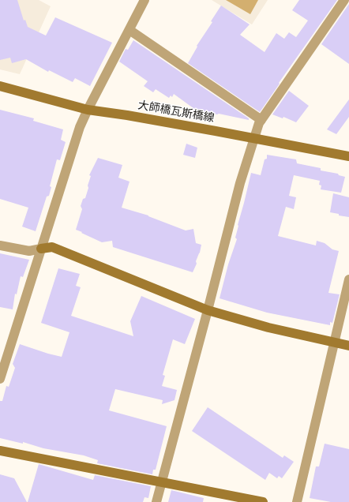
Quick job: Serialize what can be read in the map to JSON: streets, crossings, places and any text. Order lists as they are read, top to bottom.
{
  "streets": {
    "street": ["大師橋瓦斯橋線"]
  }
}
